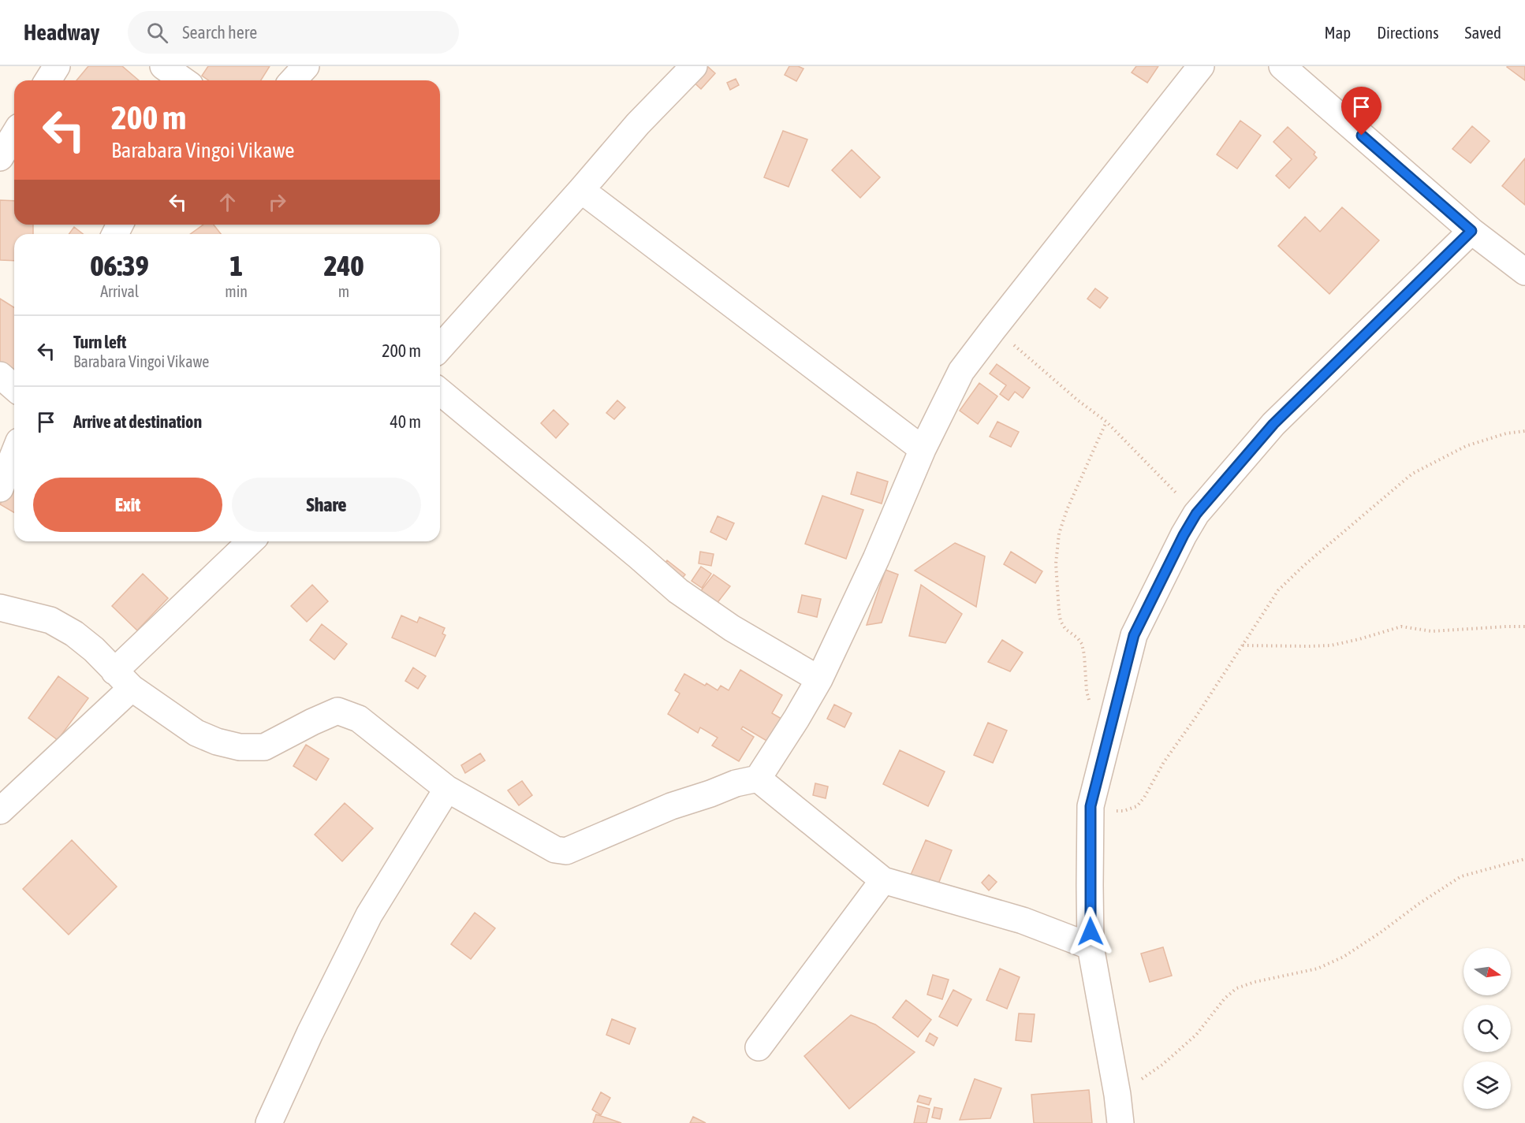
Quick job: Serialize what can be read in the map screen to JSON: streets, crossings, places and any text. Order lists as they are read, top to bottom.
{
  "north": "right",
  "page": {
    "header": "Headway",
    "search": "Search here",
    "nav": ["Map", "Directions", "Saved"],
    "turn": ["200 m", "Barabara Vingoi Vikawe"],
    "eta": [
      "06:39",
      "Arrival",
      "1",
      "min",
      "240",
      "m"
    ],
    "list": [
      {
        "name": "Turn left",
        "note": "Barabara Vingoi Vikawe",
        "value": "200 m"
      },
      {
        "name": "Arrive at destination",
        "value": "40 m"
      }
    ],
    "buttons": ["Exit", "Share"]
  }
}
